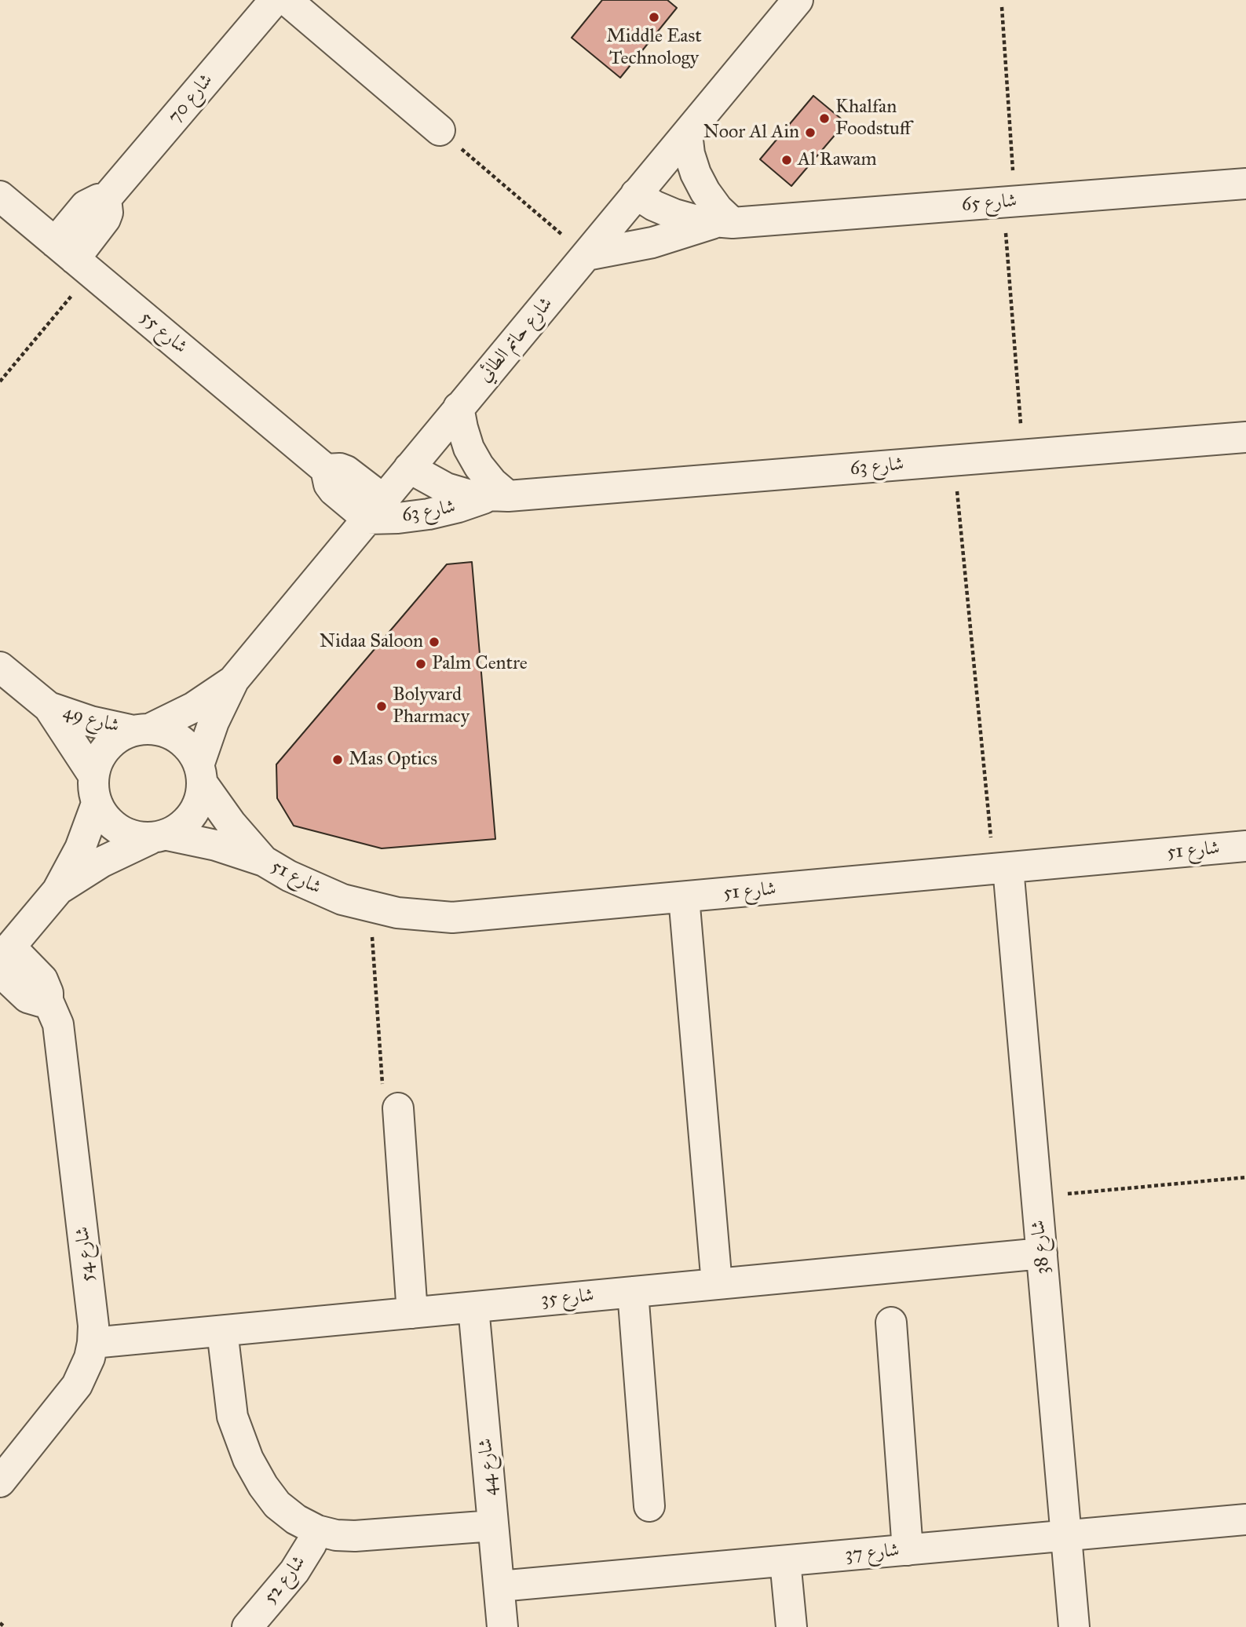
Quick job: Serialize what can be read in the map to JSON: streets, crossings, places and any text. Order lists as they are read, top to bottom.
{
  "streets": {
    "street": [
      "شارع 70",
      "شارع 65",
      "شارع 55",
      "شارع حاتم الطائي",
      "شارع 63",
      "شارع 49",
      "شارع 51",
      "شارع 38",
      "شارع 54",
      "شارع 35",
      "شارع 44",
      "شارع 37",
      "شارع 52"
    ]
  },
  "crossings": [
    ["شارع 70", "شارع 55"],
    ["شارع 65", "شارع حاتم الطائي"],
    ["شارع 55", "شارع حاتم الطائي"],
    ["شارع 55", "شارع 63"],
    ["شارع حاتم الطائي", "شارع 63"],
    ["شارع حاتم الطائي", "شارع 49"],
    ["شارع حاتم الطائي", "شارع 51"],
    ["شارع 49", "شارع 51"],
    ["شارع 51", "شارع 38"],
    ["شارع 38", "شارع 35"],
    ["شارع 38", "شارع 37"],
    ["شارع 54", "شارع 35"],
    ["شارع 35", "شارع 44"],
    ["شارع 44", "شارع 37"]
  ],
  "places": [
    "Middle East Technology",
    "Khalfan Foodstuff",
    "Noor Al Ain",
    "Al Rawam",
    "Nidaa Saloon",
    "Palm Centre",
    "Bolyvard Pharmacy",
    "Mas Optics"
  ]
}
